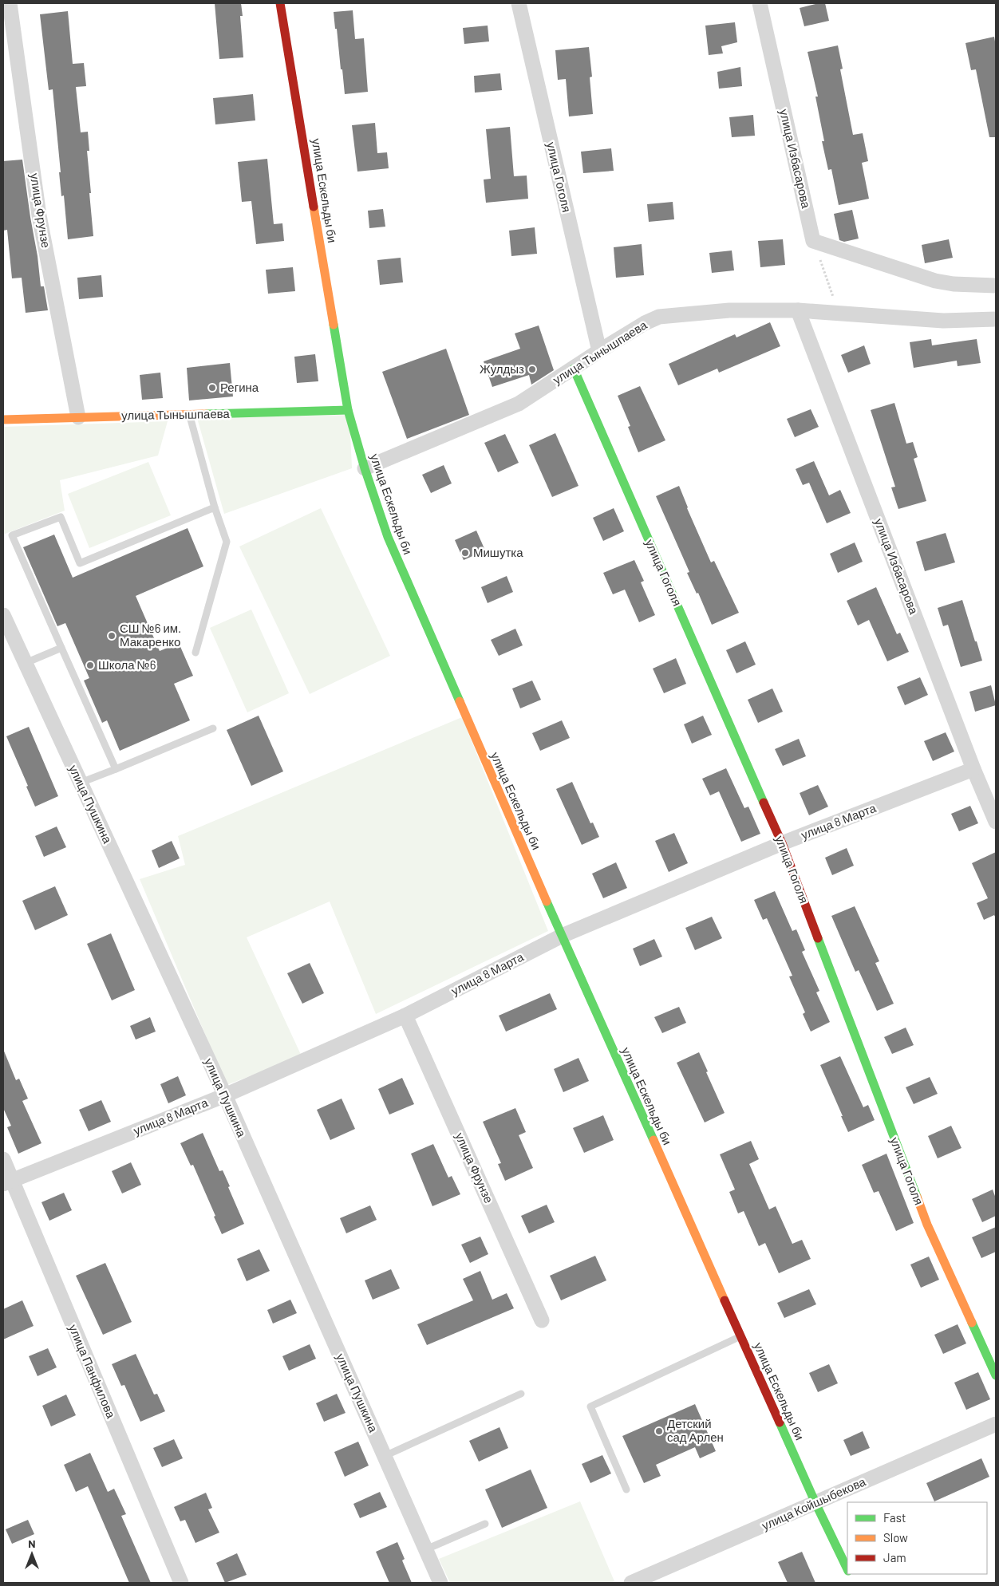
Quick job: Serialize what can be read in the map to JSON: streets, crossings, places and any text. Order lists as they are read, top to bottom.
{
  "streets": {
    "street": [
      "улица Избасарова",
      "улица Гоголя",
      "улица Ескельды би",
      "улица Фрунзе",
      "улица Тынышпаева",
      "улица Пушкина",
      "улица 8 Марта",
      "улица Панфилова",
      "улица Койшыбекова"
    ]
  },
  "crossings": [
    ["улица Избасарова", "улица Тынышпаева"],
    ["улица Избасарова", "улица 8 Марта"],
    ["улица Гоголя", "улица Тынышпаева"],
    ["улица Гоголя", "улица 8 Марта"],
    ["улица Ескельды би", "улица Тынышпаева"],
    ["улица Ескельды би", "улица 8 Марта"],
    ["улица Ескельды би", "улица Койшыбекова"],
    ["улица Фрунзе", "улица Тынышпаева"],
    ["улица Фрунзе", "улица 8 Марта"],
    ["улица Пушкина", "улица 8 Марта"],
    ["улица 8 Марта", "улица Панфилова"]
  ],
  "places": [
    "Жулдыз",
    "Регина",
    "Мишутка",
    "СШ №6 им. Макаренко",
    "Школа №6",
    "Детский сад Арлен"
  ],
  "legend": ["Fast", "Slow", "Jam"],
  "north": "top"
}
